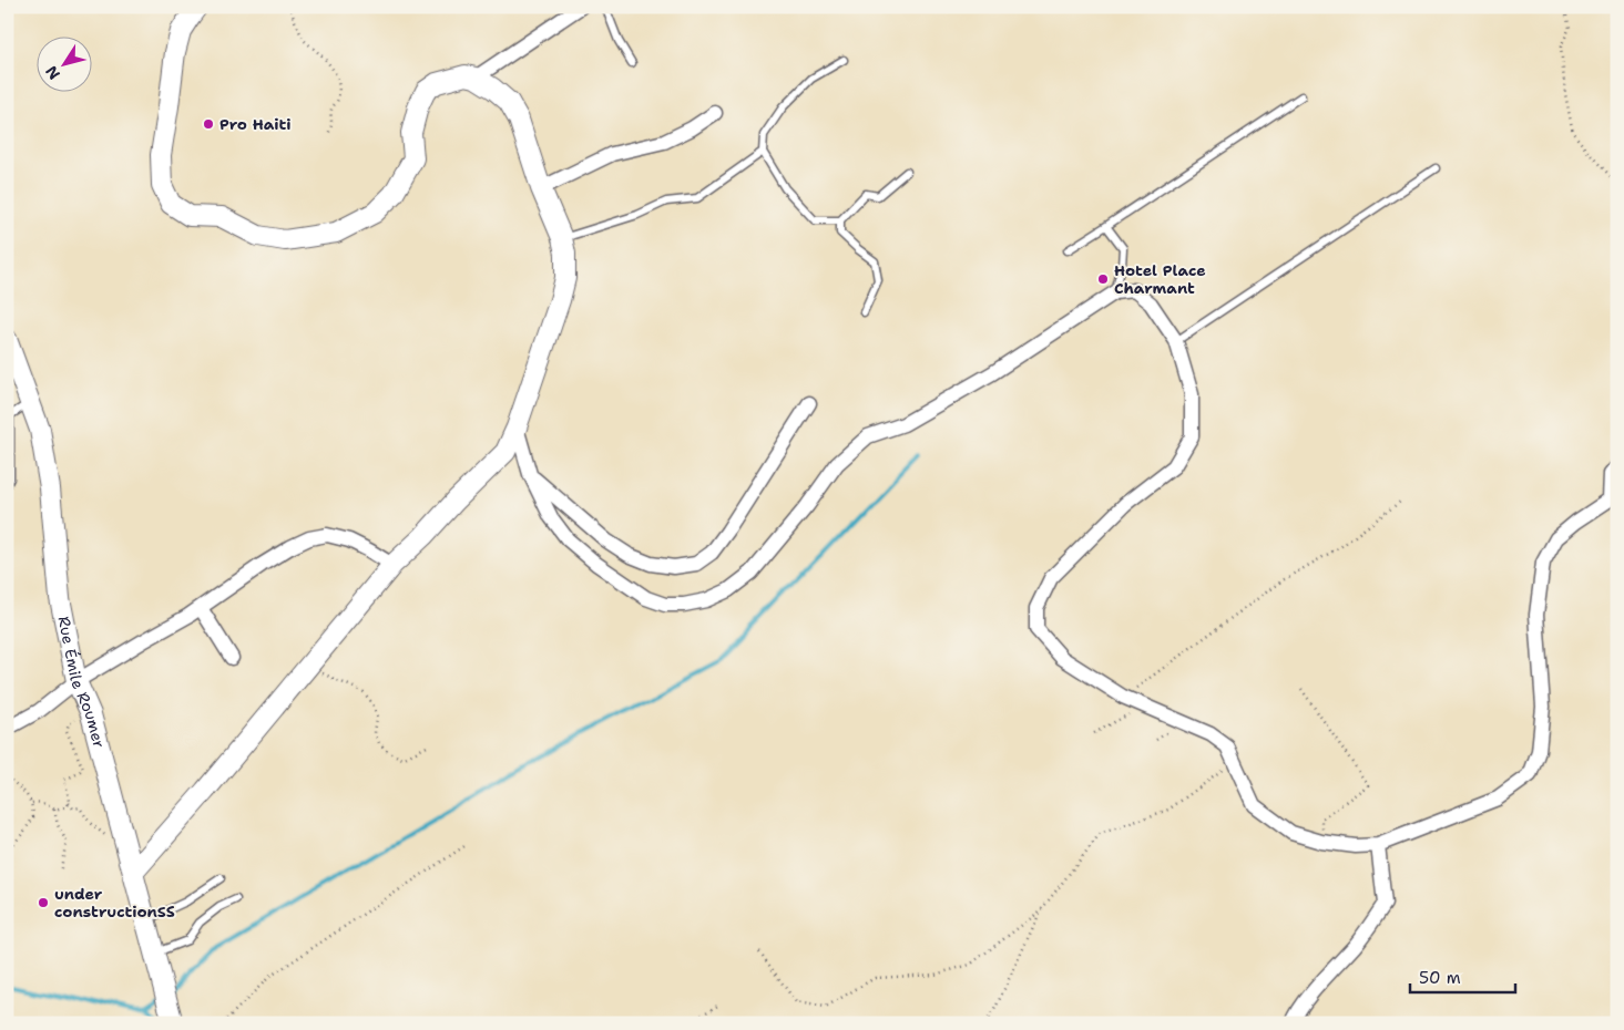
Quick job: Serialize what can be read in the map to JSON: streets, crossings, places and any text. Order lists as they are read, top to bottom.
{
  "streets": {
    "street": ["Rue Émile Roumer"]
  },
  "places": ["Pro Haiti", "Hotel Place Charmant", "under constructionSS"],
  "scale_bar": "50 m",
  "north": "bottom left"
}
